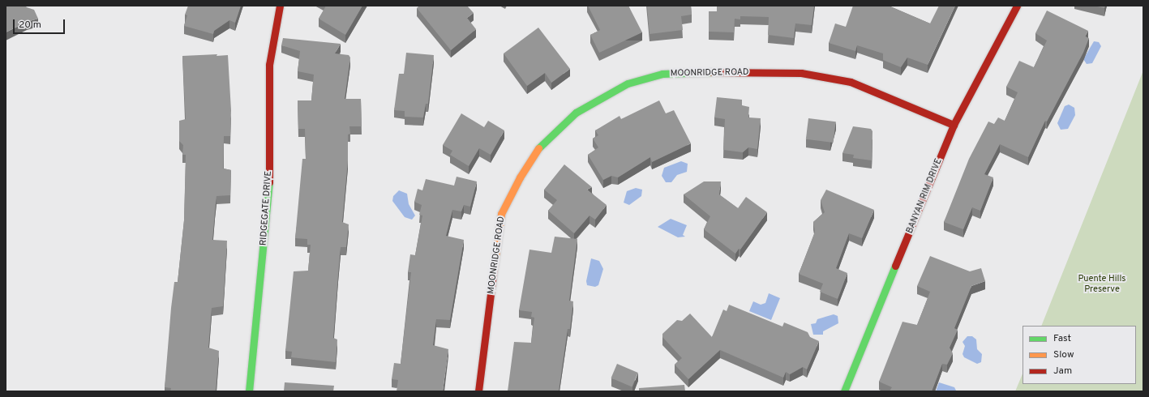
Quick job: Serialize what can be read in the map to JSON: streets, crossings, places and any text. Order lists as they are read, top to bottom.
{
  "streets": {
    "street": ["MOONRIDGE ROAD", "BANYAN RIM DRIVE", "RIDGEGATE DRIVE"]
  },
  "crossings": [
    ["MOONRIDGE ROAD", "BANYAN RIM DRIVE"]
  ],
  "parks": ["Puente Hills Preserve"],
  "legend": ["Fast", "Slow", "Jam"],
  "scale_bar": "20 m"
}
